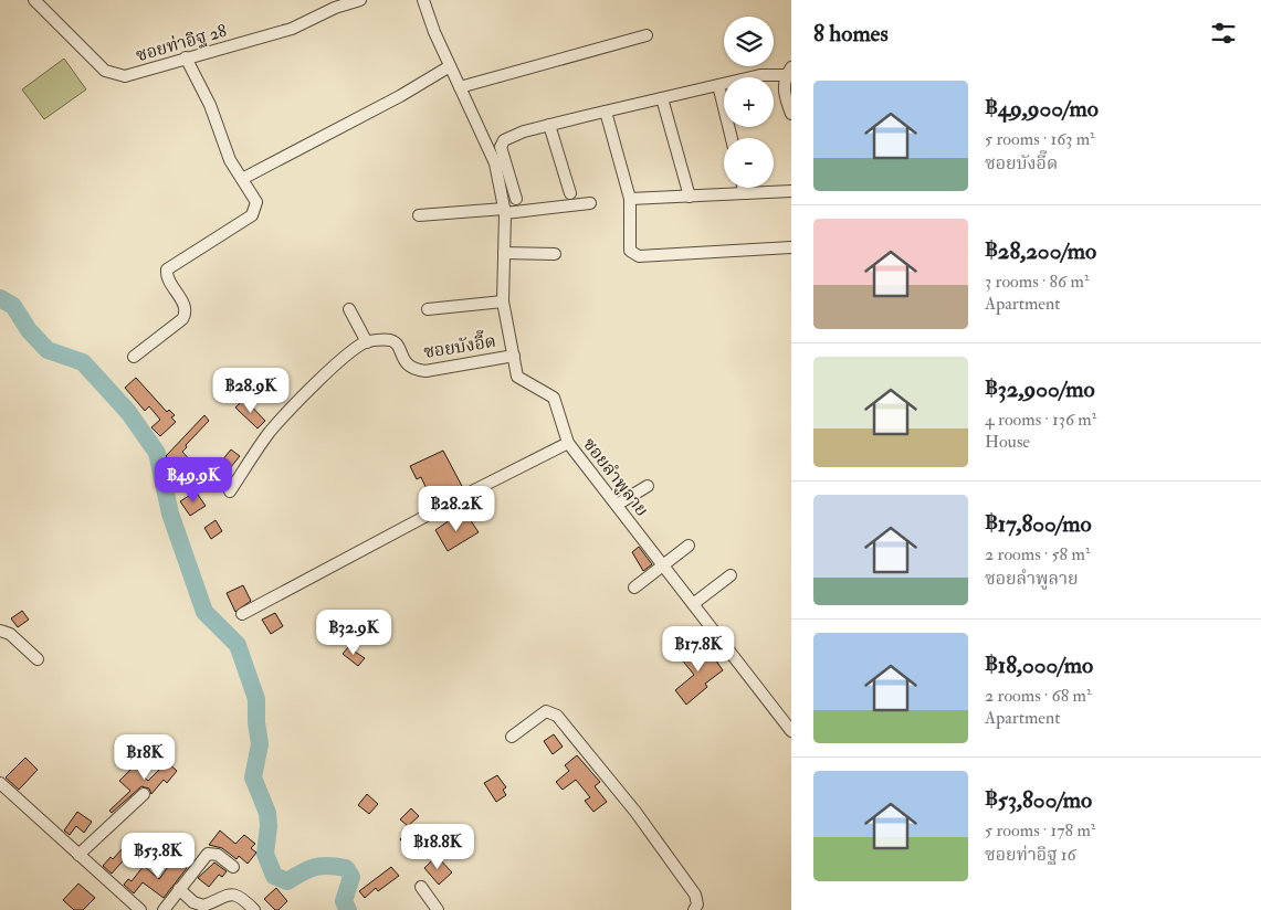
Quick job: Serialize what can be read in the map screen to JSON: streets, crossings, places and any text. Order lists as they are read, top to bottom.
{
  "streets": {
    "street": ["ซอยท่าอิฐ 28", "ซอยบังอี๊ด", "ซอยลำพูลาย"]
  },
  "crossings": [
    ["ซอยบังอี๊ด", "ซอยลำพูลาย"]
  ],
  "page": {
    "heading": "8 homes",
    "map_buttons": ["+", "−"],
    "list": [
      {
        "name": "฿49,900/mo",
        "note": "5 rooms · 163 m² · ซอยบังอี๊ด"
      },
      {
        "name": "฿28,200/mo",
        "note": "3 rooms · 86 m² · Apartment"
      },
      {
        "name": "฿32,900/mo",
        "note": "4 rooms · 136 m² · House"
      },
      {
        "name": "฿17,800/mo",
        "note": "2 rooms · 58 m² · ซอยลำพูลาย"
      },
      {
        "name": "฿18,000/mo",
        "note": "2 rooms · 68 m² · Apartment"
      },
      {
        "name": "฿53,800/mo",
        "note": "5 rooms · 178 m² · ซอยท่าอิฐ 16"
      }
    ],
    "price": [
      "฿28.9K",
      "฿49.9K",
      "฿28.2K",
      "฿32.9K",
      "฿17.8K",
      "฿18K",
      "฿18.8K",
      "฿53.8K"
    ]
  }
}
